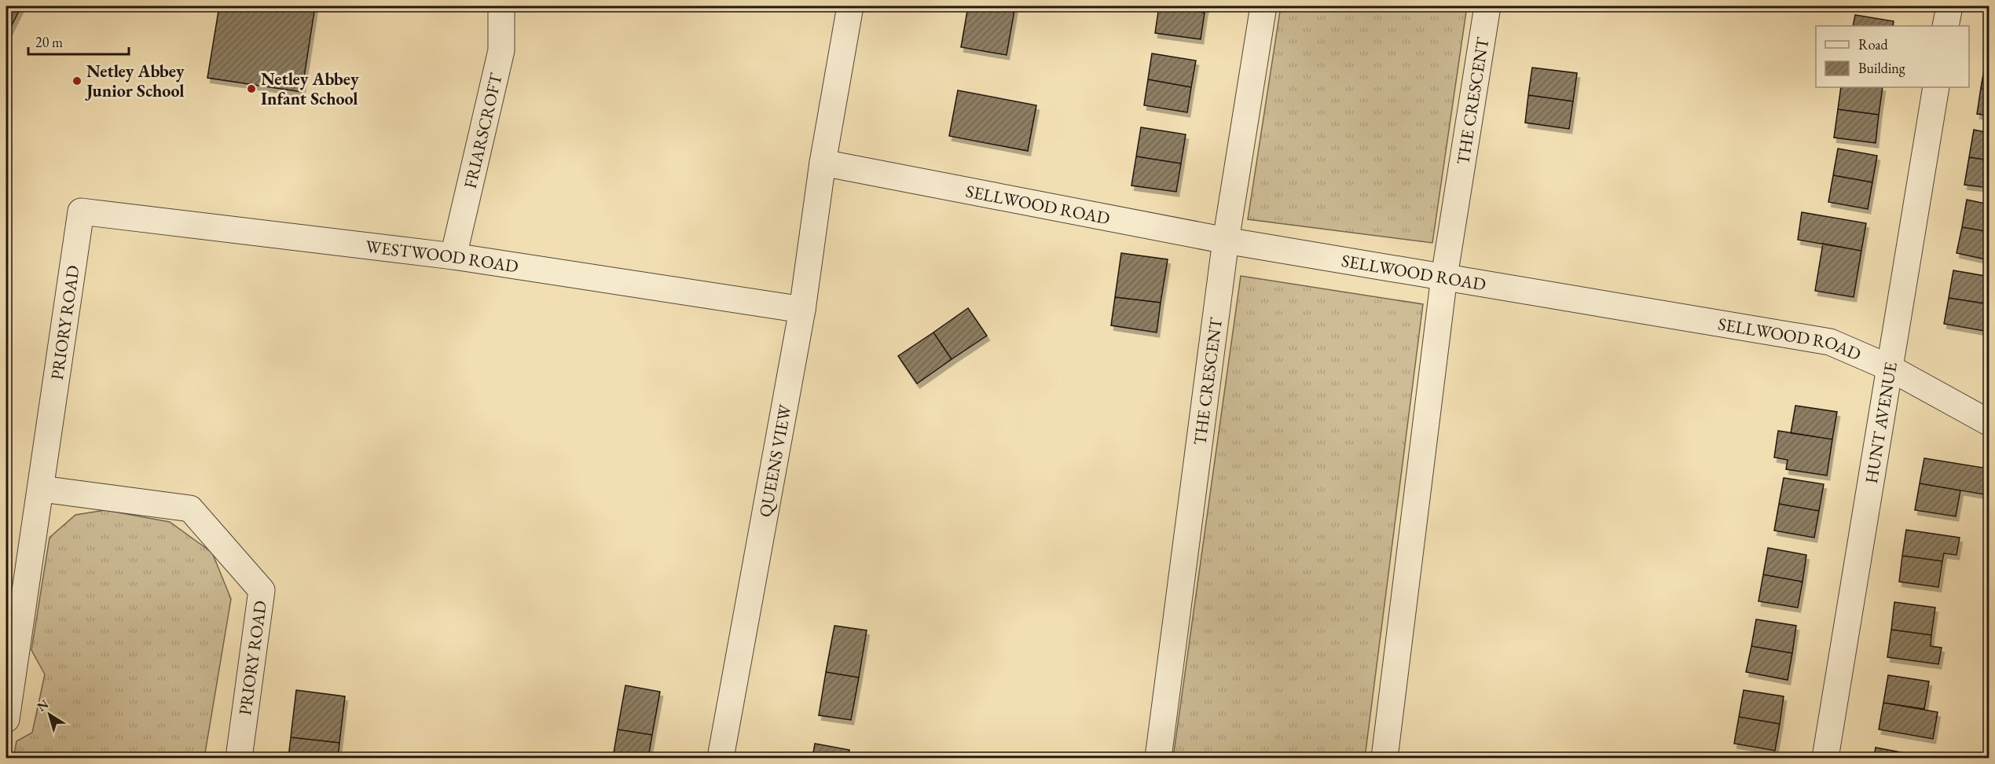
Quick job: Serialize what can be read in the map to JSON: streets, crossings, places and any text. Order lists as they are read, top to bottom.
{
  "streets": {
    "street": [
      "THE CRESCENT",
      "FRIARSCROFT",
      "SELLWOOD ROAD",
      "WESTWOOD ROAD",
      "PRIORY ROAD",
      "HUNT AVENUE",
      "QUEENS VIEW"
    ]
  },
  "crossings": [
    ["THE CRESCENT", "SELLWOOD ROAD"],
    ["FRIARSCROFT", "WESTWOOD ROAD"],
    ["SELLWOOD ROAD", "HUNT AVENUE"],
    ["SELLWOOD ROAD", "QUEENS VIEW"],
    ["WESTWOOD ROAD", "PRIORY ROAD"],
    ["WESTWOOD ROAD", "QUEENS VIEW"]
  ],
  "places": ["Netley Abbey Junior School", "Netley Abbey Infant School"],
  "legend": ["Road", "Building"],
  "scale_bar": "20 m",
  "north": "top left"
}
